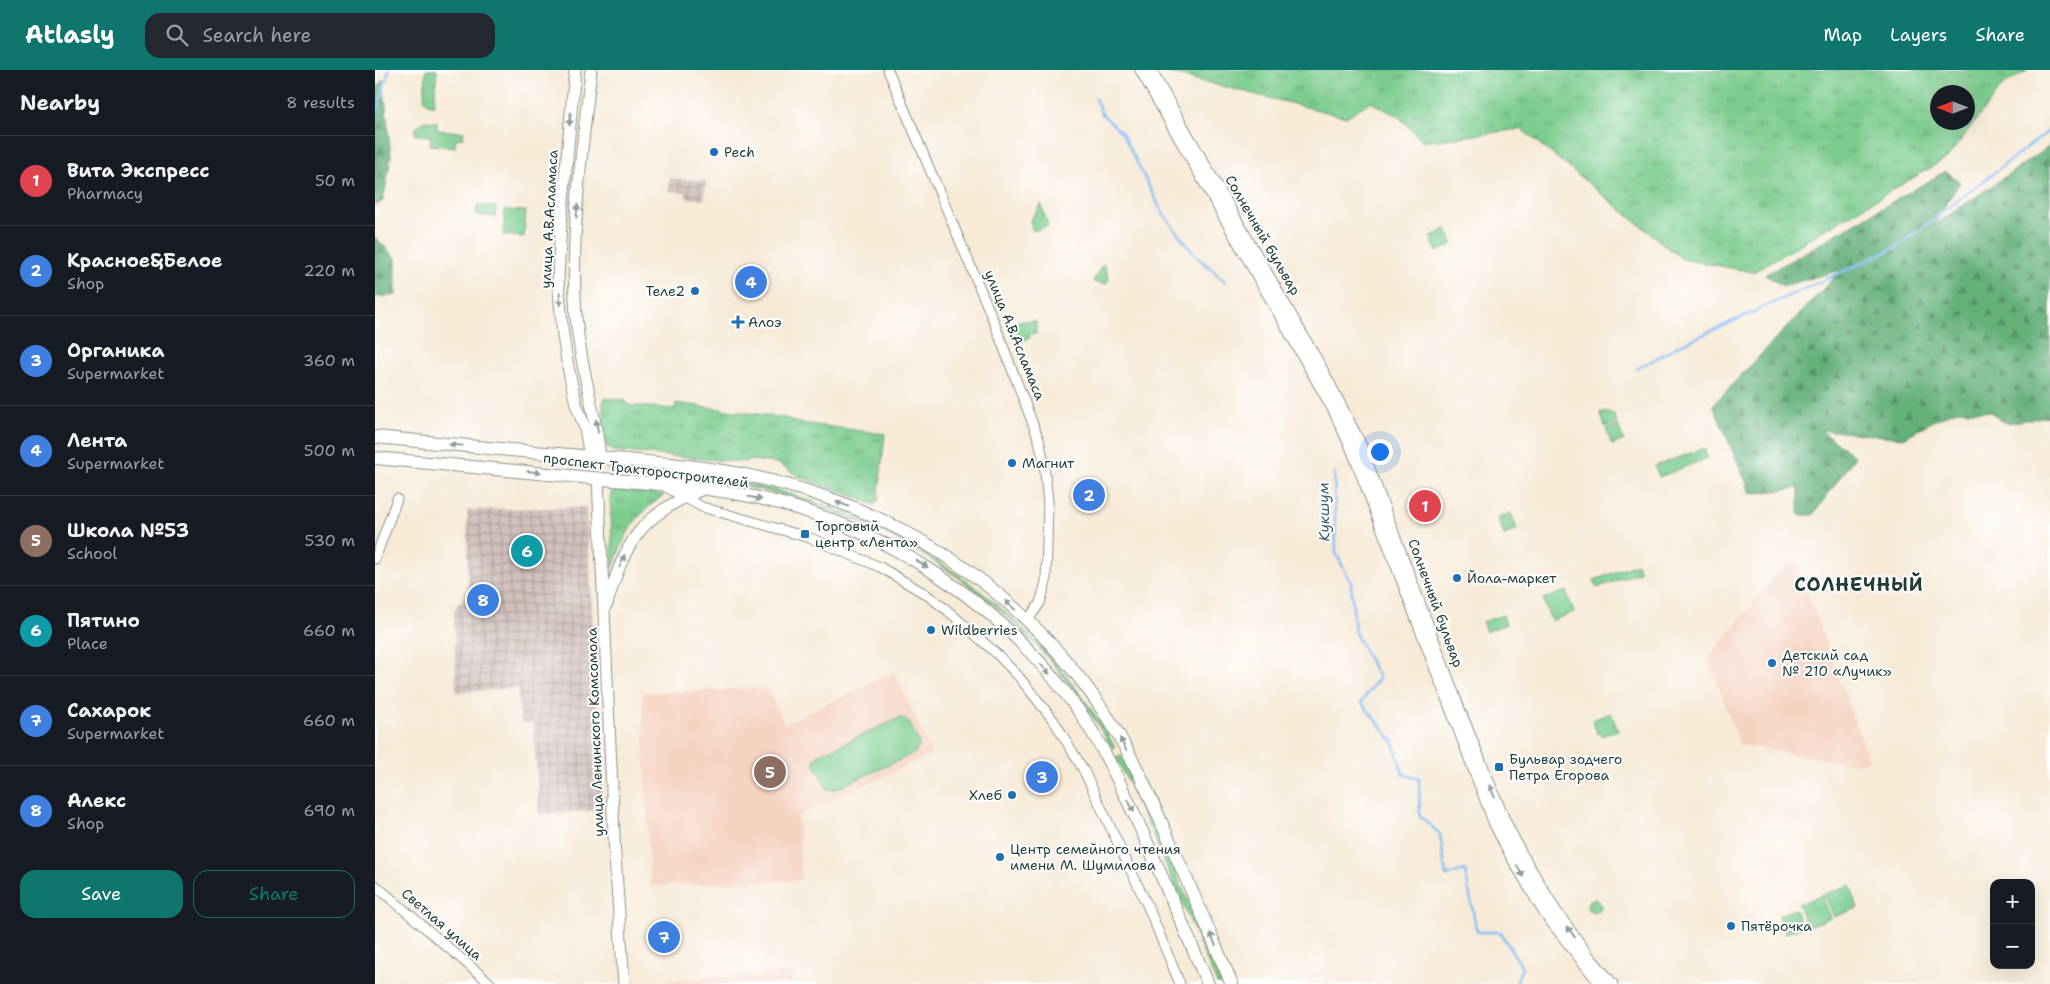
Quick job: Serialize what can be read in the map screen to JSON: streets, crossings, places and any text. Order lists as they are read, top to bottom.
{
  "streets": {
    "main road": ["проспект Тракторостроителей"],
    "street": [
      "улица А.В.Асламаса",
      "Солнечный бульвар",
      "улица Ленинского Комсомола",
      "Светлая улица"
    ]
  },
  "crossings": [
    ["улица А.В.Асламаса", "проспект Тракторостроителей"],
    ["проспект Тракторостроителей", "улица Ленинского Комсомола"]
  ],
  "districts": ["СОЛНЕЧНЫЙ"],
  "water": ["Кукшум"],
  "places": {
    "other": [
      "Pech",
      "Теле2",
      "Магнит",
      "Йола-маркет",
      "Wildberries",
      "Детский сад № 210 «Лучик»",
      "Хлеб",
      "Центр семейного чтения имени М. Шумилова",
      "Пятёрочка"
    ],
    "health": ["Алоэ"],
    "transit": ["Торговый центр «Лента»", "Бульвар зодчего Петра Егорова"]
  },
  "north": "left",
  "page": {
    "header": "Atlasly",
    "search": "Search here",
    "nav": ["Map", "Layers", "Share"],
    "heading": ["Nearby", "8 results"],
    "list": [
      {
        "mark": "1",
        "name": "Вита Экспресс",
        "note": "Pharmacy",
        "value": "50 m"
      },
      {
        "mark": "2",
        "name": "Красное&Белое",
        "note": "Shop",
        "value": "220 m"
      },
      {
        "mark": "3",
        "name": "Органика",
        "note": "Supermarket",
        "value": "360 m"
      },
      {
        "mark": "4",
        "name": "Лента",
        "note": "Supermarket",
        "value": "500 m"
      },
      {
        "mark": "5",
        "name": "Школа №53",
        "note": "School",
        "value": "530 m"
      },
      {
        "mark": "6",
        "name": "Пятино",
        "note": "Place",
        "value": "660 m"
      },
      {
        "mark": "7",
        "name": "Сахарок",
        "note": "Supermarket",
        "value": "660 m"
      },
      {
        "mark": "8",
        "name": "Алекс",
        "note": "Shop",
        "value": "690 m"
      }
    ],
    "pins": [
      "4",
      "2",
      "1",
      "6",
      "8",
      "5",
      "3",
      "7"
    ],
    "buttons": ["Save", "Share"],
    "map_buttons": ["+", "−"]
  }
}
